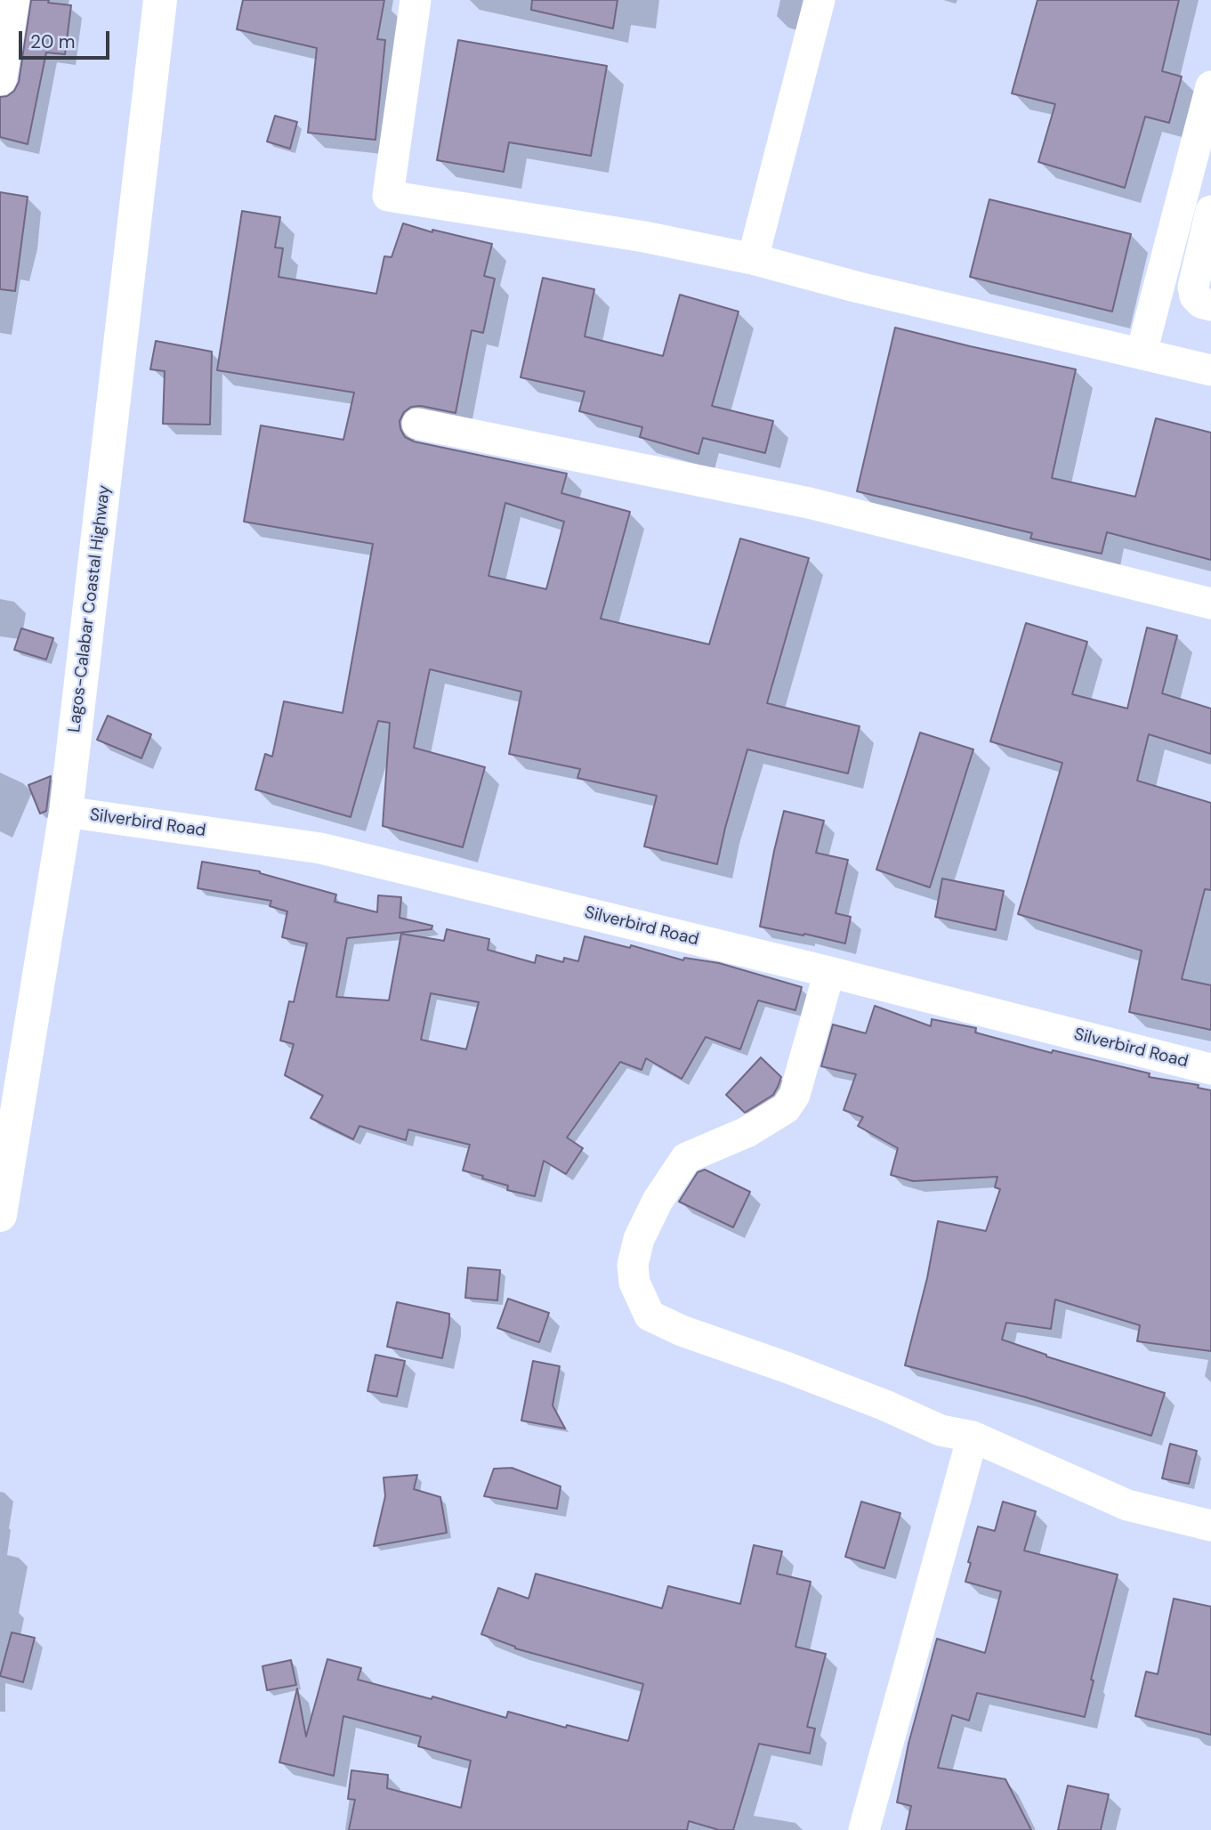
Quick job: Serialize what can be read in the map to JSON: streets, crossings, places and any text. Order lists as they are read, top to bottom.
{
  "streets": {
    "highway": ["Lagos-Calabar Coastal Highway"],
    "street": ["Silverbird Road"]
  },
  "crossings": [
    ["Lagos-Calabar Coastal Highway", "Silverbird Road"]
  ],
  "scale_bar": "20 m"
}
